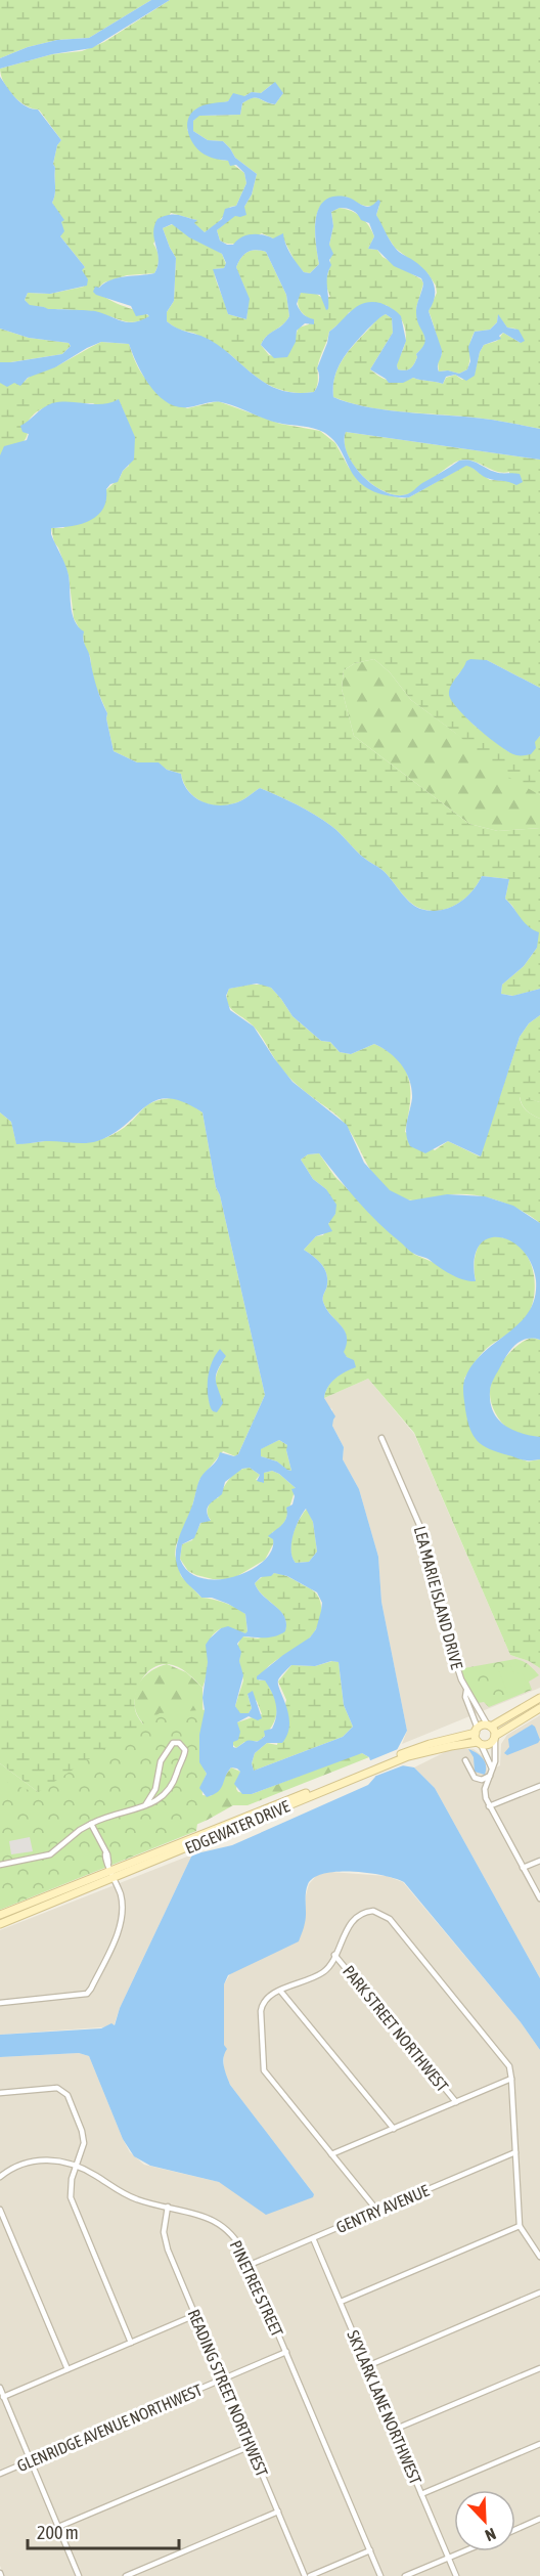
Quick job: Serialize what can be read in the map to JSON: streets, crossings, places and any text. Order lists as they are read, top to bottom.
{
  "streets": {
    "street": [
      "LEA MARIE ISLAND DRIVE",
      "EDGEWATER DRIVE",
      "PARK STREET NORTHWEST",
      "GENTRY AVENUE",
      "PINETREE STREET",
      "READING STREET NORTHWEST",
      "SKYLARK LANE NORTHWEST",
      "GLENRIDGE AVENUE NORTHWEST"
    ]
  },
  "crossings": [
    ["LEA MARIE ISLAND DRIVE", "EDGEWATER DRIVE"],
    ["GENTRY AVENUE", "PINETREE STREET"],
    ["GENTRY AVENUE", "SKYLARK LANE NORTHWEST"],
    ["PINETREE STREET", "READING STREET NORTHWEST"],
    ["PINETREE STREET", "GLENRIDGE AVENUE NORTHWEST"],
    ["READING STREET NORTHWEST", "GLENRIDGE AVENUE NORTHWEST"]
  ],
  "scale_bar": "200 m",
  "north": "bottom right"
}
